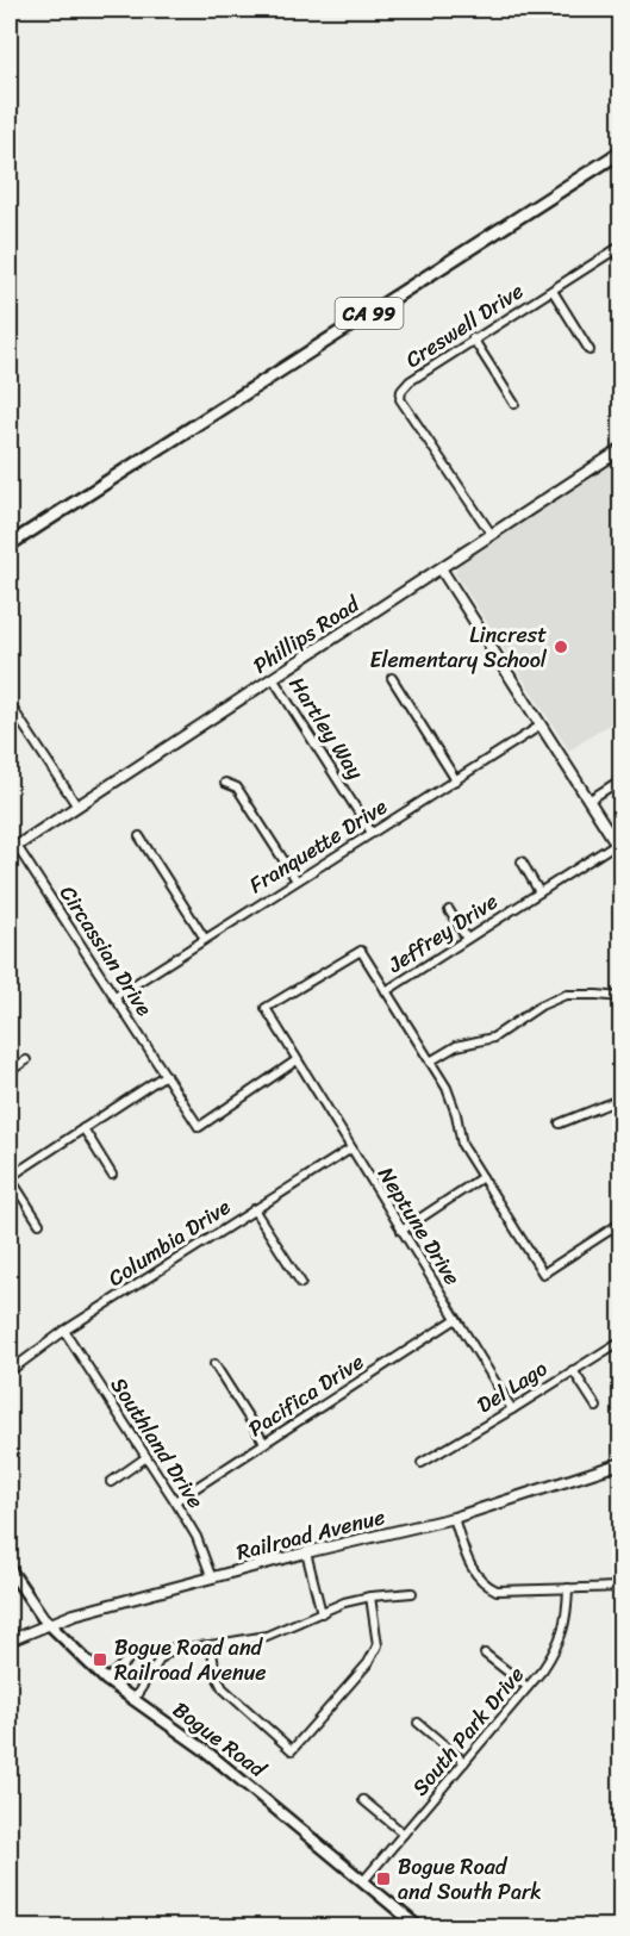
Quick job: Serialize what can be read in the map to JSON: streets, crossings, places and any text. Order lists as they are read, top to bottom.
{
  "streets": {
    "highway": ["CA 99"],
    "main road": ["Bogue Road"],
    "street": [
      "Creswell Drive",
      "Phillips Road",
      "Hartley Way",
      "Franquette Drive",
      "Jeffrey Drive",
      "Circassian Drive",
      "Neptune Drive",
      "Columbia Drive",
      "Del Lago",
      "Pacifica Drive",
      "Southland Drive",
      "Railroad Avenue",
      "South Park Drive"
    ]
  },
  "crossings": [
    ["Creswell Drive", "Phillips Road"],
    ["Phillips Road", "Hartley Way"],
    ["Phillips Road", "Circassian Drive"],
    ["Hartley Way", "Franquette Drive"],
    ["Franquette Drive", "Circassian Drive"],
    ["Jeffrey Drive", "Neptune Drive"],
    ["Neptune Drive", "Columbia Drive"],
    ["Neptune Drive", "Del Lago"],
    ["Neptune Drive", "Pacifica Drive"],
    ["Columbia Drive", "Southland Drive"],
    ["Pacifica Drive", "Southland Drive"],
    ["Southland Drive", "Railroad Avenue"],
    ["Railroad Avenue", "Bogue Road"],
    ["South Park Drive", "Bogue Road"]
  ],
  "places": {
    "other": ["Lincrest Elementary School"],
    "transit": ["Bogue Road and Railroad Avenue", "Bogue Road and South Park"]
  }
}
